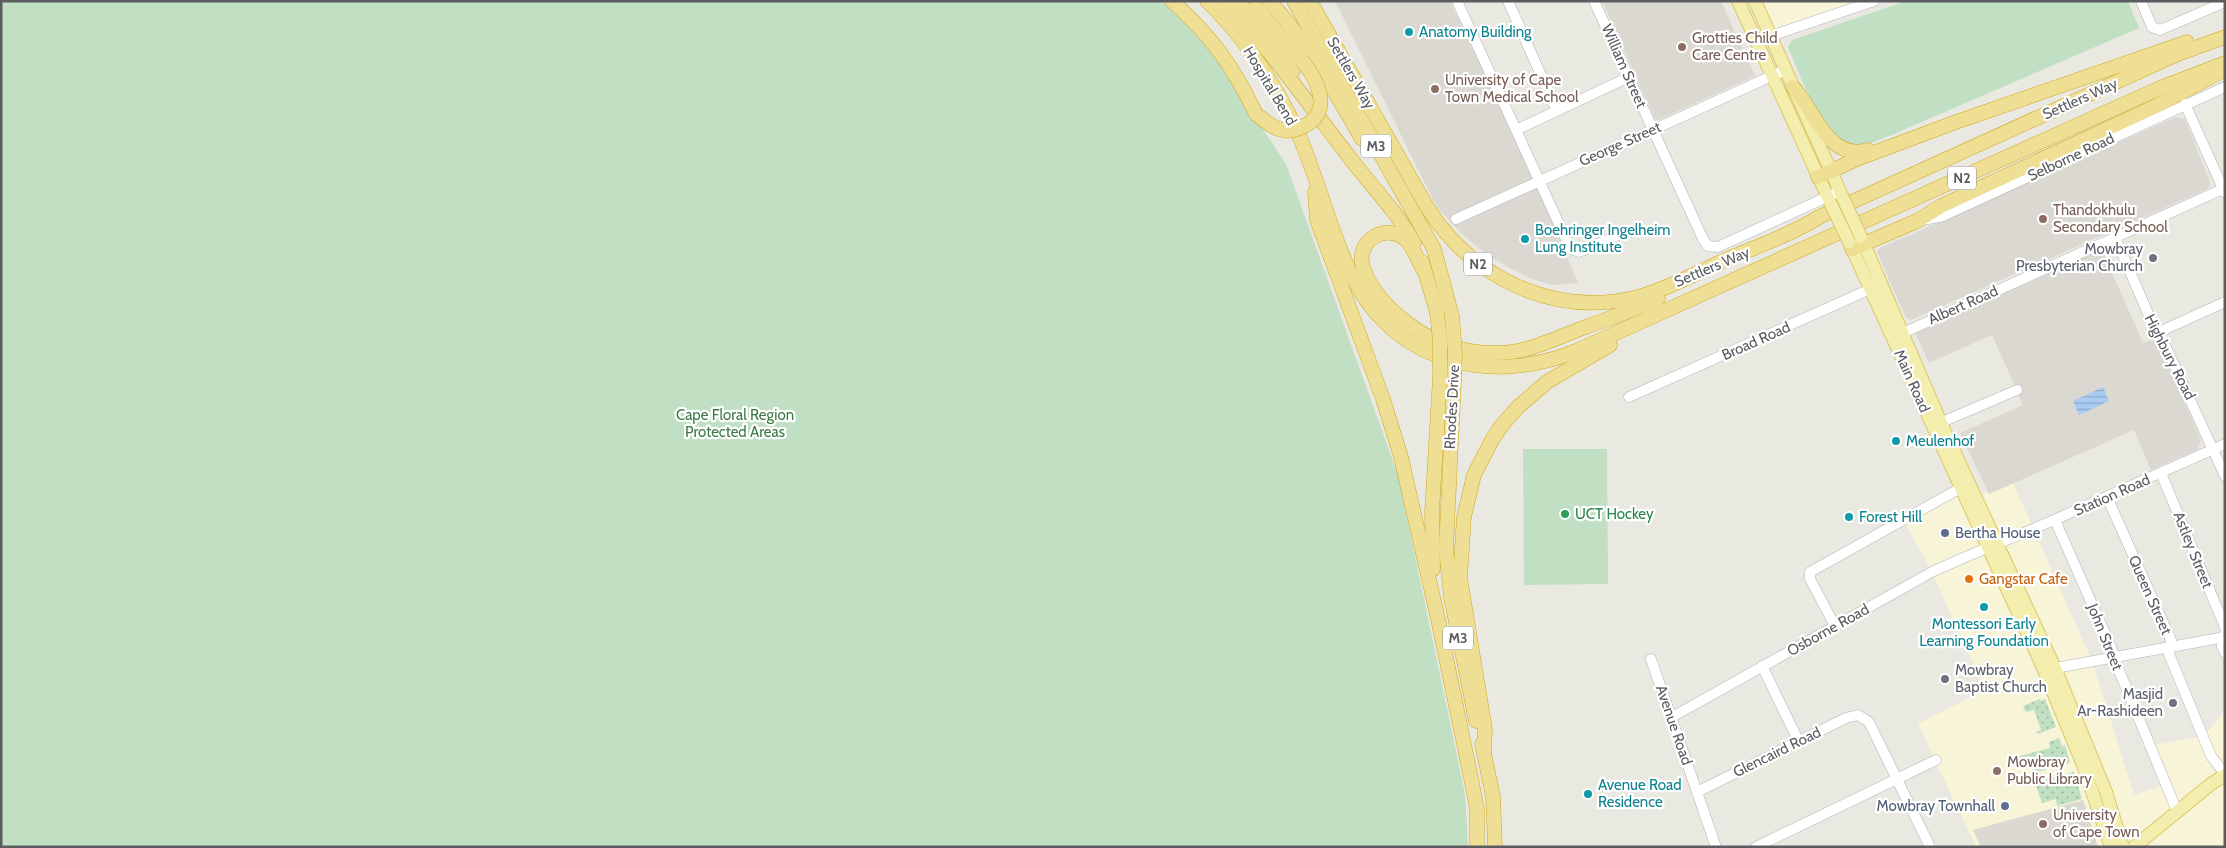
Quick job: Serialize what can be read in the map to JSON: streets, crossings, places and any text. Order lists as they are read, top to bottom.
{
  "streets": {
    "highway": [
      "Settlers Way",
      "Hospital Bend",
      "M3",
      "N2",
      "Rhodes Drive"
    ],
    "main road": ["Main Road"],
    "street": [
      "William Street",
      "George Street",
      "Selborne Road",
      "Albert Road",
      "Broad Road",
      "Highbury Road",
      "Station Road",
      "Astley Street",
      "Queen Street",
      "Osborne Road",
      "John Street",
      "Avenue Road",
      "Glencaird Road"
    ]
  },
  "crossings": [
    ["William Street", "George Street"],
    ["William Street", "Main Road"],
    ["Settlers Way", "Hospital Bend"],
    ["Settlers Way", "M3"],
    ["Hospital Bend", "M3"],
    ["George Street", "Main Road"],
    ["Albert Road", "Highbury Road"],
    ["Albert Road", "Main Road"],
    ["Broad Road", "Main Road"],
    ["Highbury Road", "Station Road"],
    ["Main Road", "Station Road"],
    ["Main Road", "Osborne Road"],
    ["Station Road", "Astley Street"],
    ["Station Road", "Queen Street"],
    ["Station Road", "Osborne Road"],
    ["Station Road", "John Street"],
    ["Osborne Road", "Avenue Road"],
    ["Avenue Road", "Glencaird Road"]
  ],
  "parks": ["Cape Floral Region Protected Areas"],
  "places": [
    "Anatomy Building",
    "Grotties Child Care Centre",
    "University of Cape Town Medical School",
    "Thandokhulu Secondary School",
    "Boehringer Ingelheim Lung Institute",
    "Mowbray Presbyterian Church",
    "Meulenhof",
    "UCT Hockey",
    "Forest Hill",
    "Bertha House",
    "Gangstar Cafe",
    "Montessori Early Learning Foundation",
    "Mowbray Baptist Church",
    "Masjid Ar-Rashideen",
    "Mowbray Public Library",
    "Avenue Road Residence",
    "Mowbray Townhall",
    "University of Cape Town"
  ]
}
